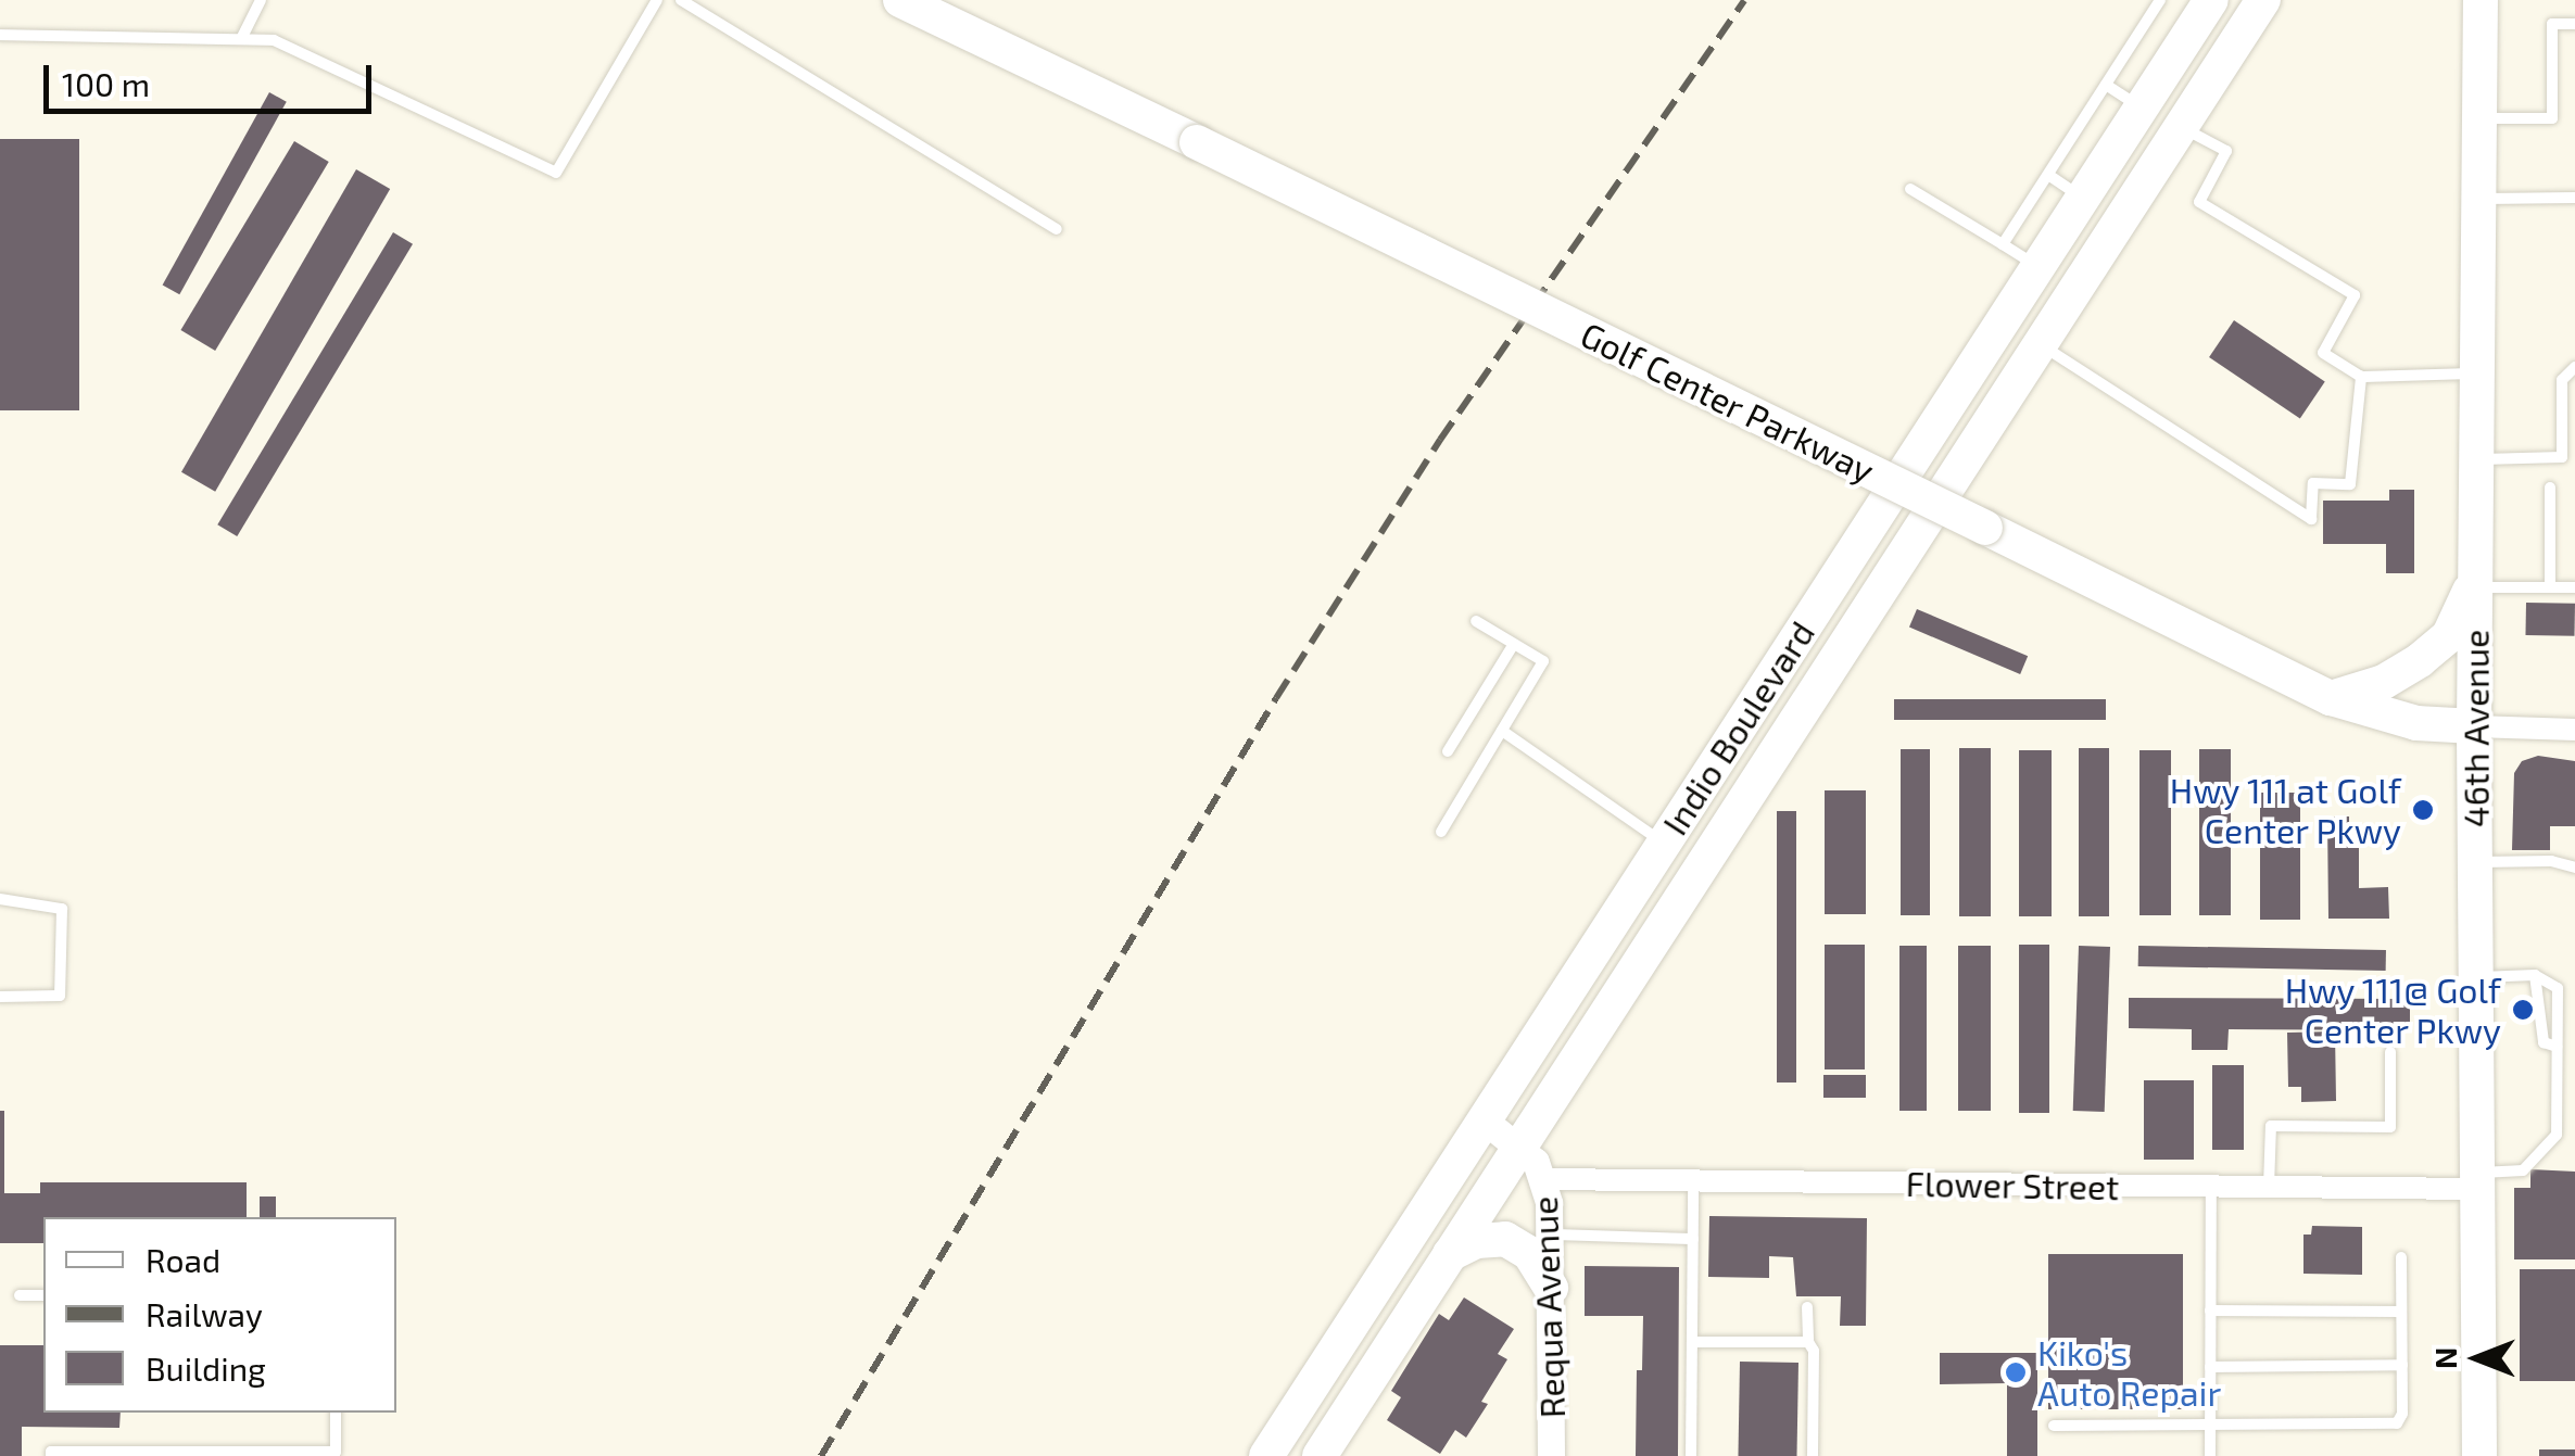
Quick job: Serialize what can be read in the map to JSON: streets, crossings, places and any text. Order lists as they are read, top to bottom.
{
  "streets": {
    "main road": ["Golf Center Parkway", "Indio Boulevard", "46th Avenue"],
    "street": ["Flower Street", "Requa Avenue"]
  },
  "crossings": [
    ["Golf Center Parkway", "46th Avenue"],
    ["Indio Boulevard", "Requa Avenue"],
    ["46th Avenue", "Flower Street"],
    ["Flower Street", "Requa Avenue"]
  ],
  "places": ["Hwy 111 at Golf Center Pkwy", "Hwy 111@ Golf Center Pkwy", "Kiko's Auto Repair"],
  "legend": ["Road", "Railway", "Building"],
  "scale_bar": "100 m",
  "north": "left"
}
